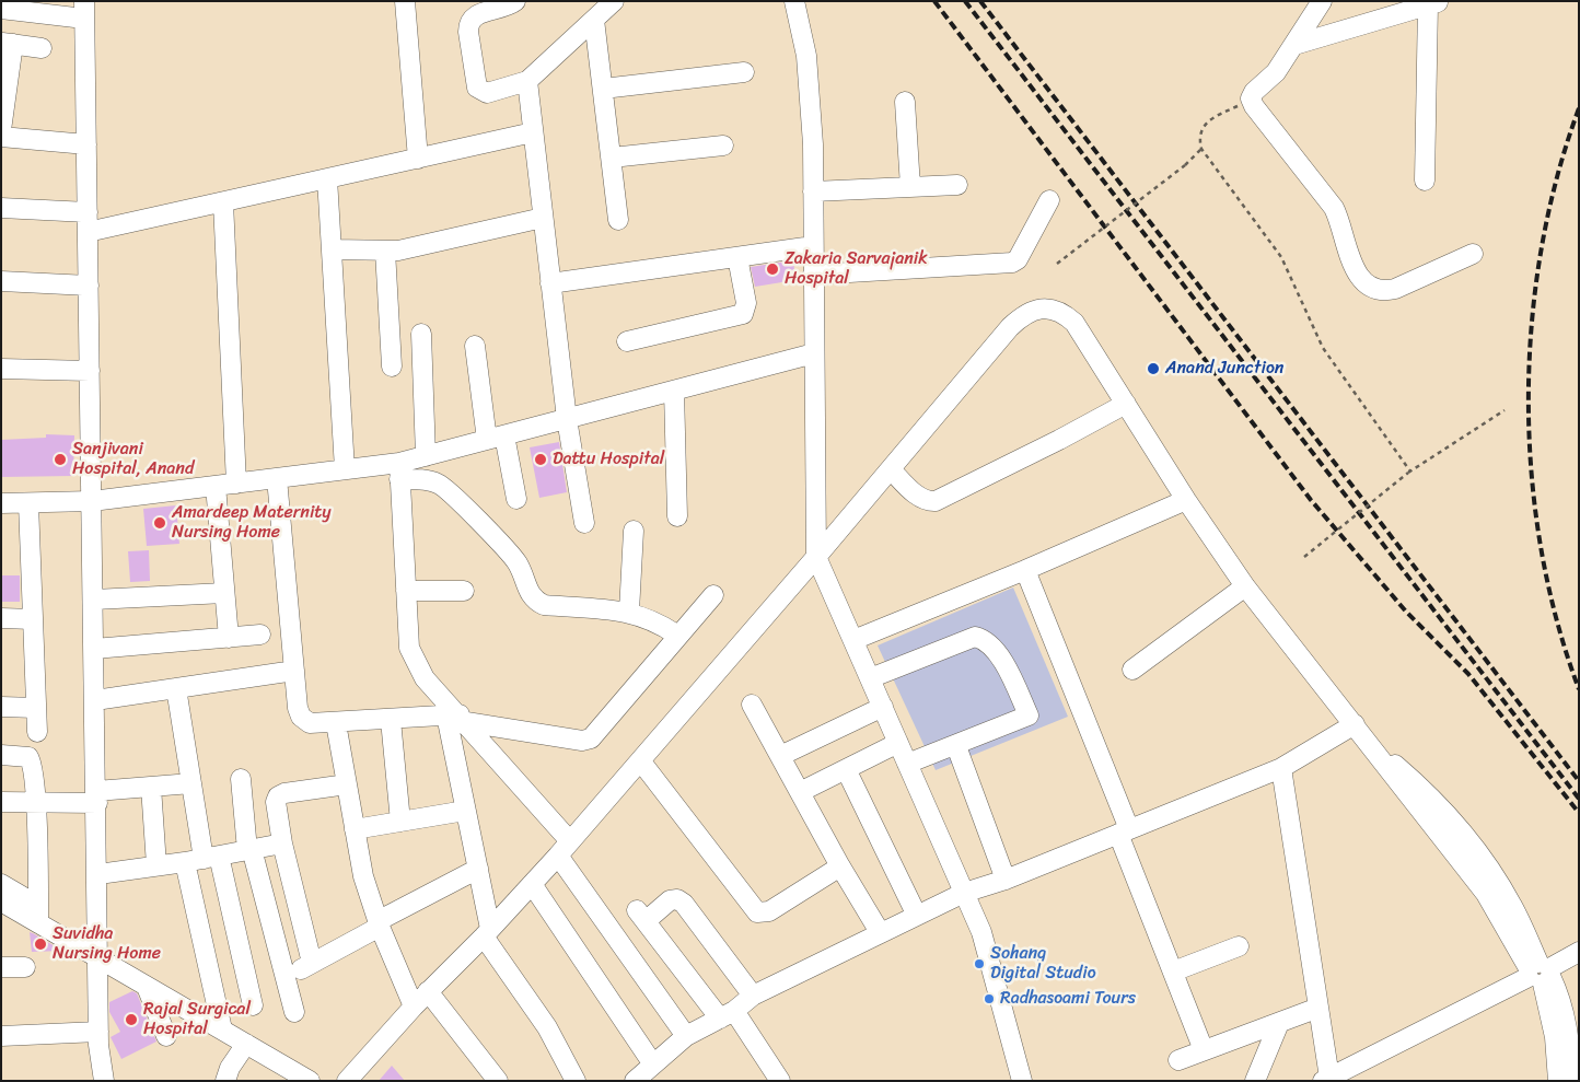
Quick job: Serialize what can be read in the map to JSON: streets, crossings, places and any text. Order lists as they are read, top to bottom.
{
  "places": [
    "Zakaria Sarvajanik Hospital",
    "Anand Junction",
    "Sanjivani Hospital, Anand",
    "Dattu Hospital",
    "Amardeep Maternity Nursing Home",
    "Suvidha Nursing Home",
    "Sohang Digital Studio",
    "Radhasoami Tours",
    "Rajal Surgical Hospital"
  ]
}
